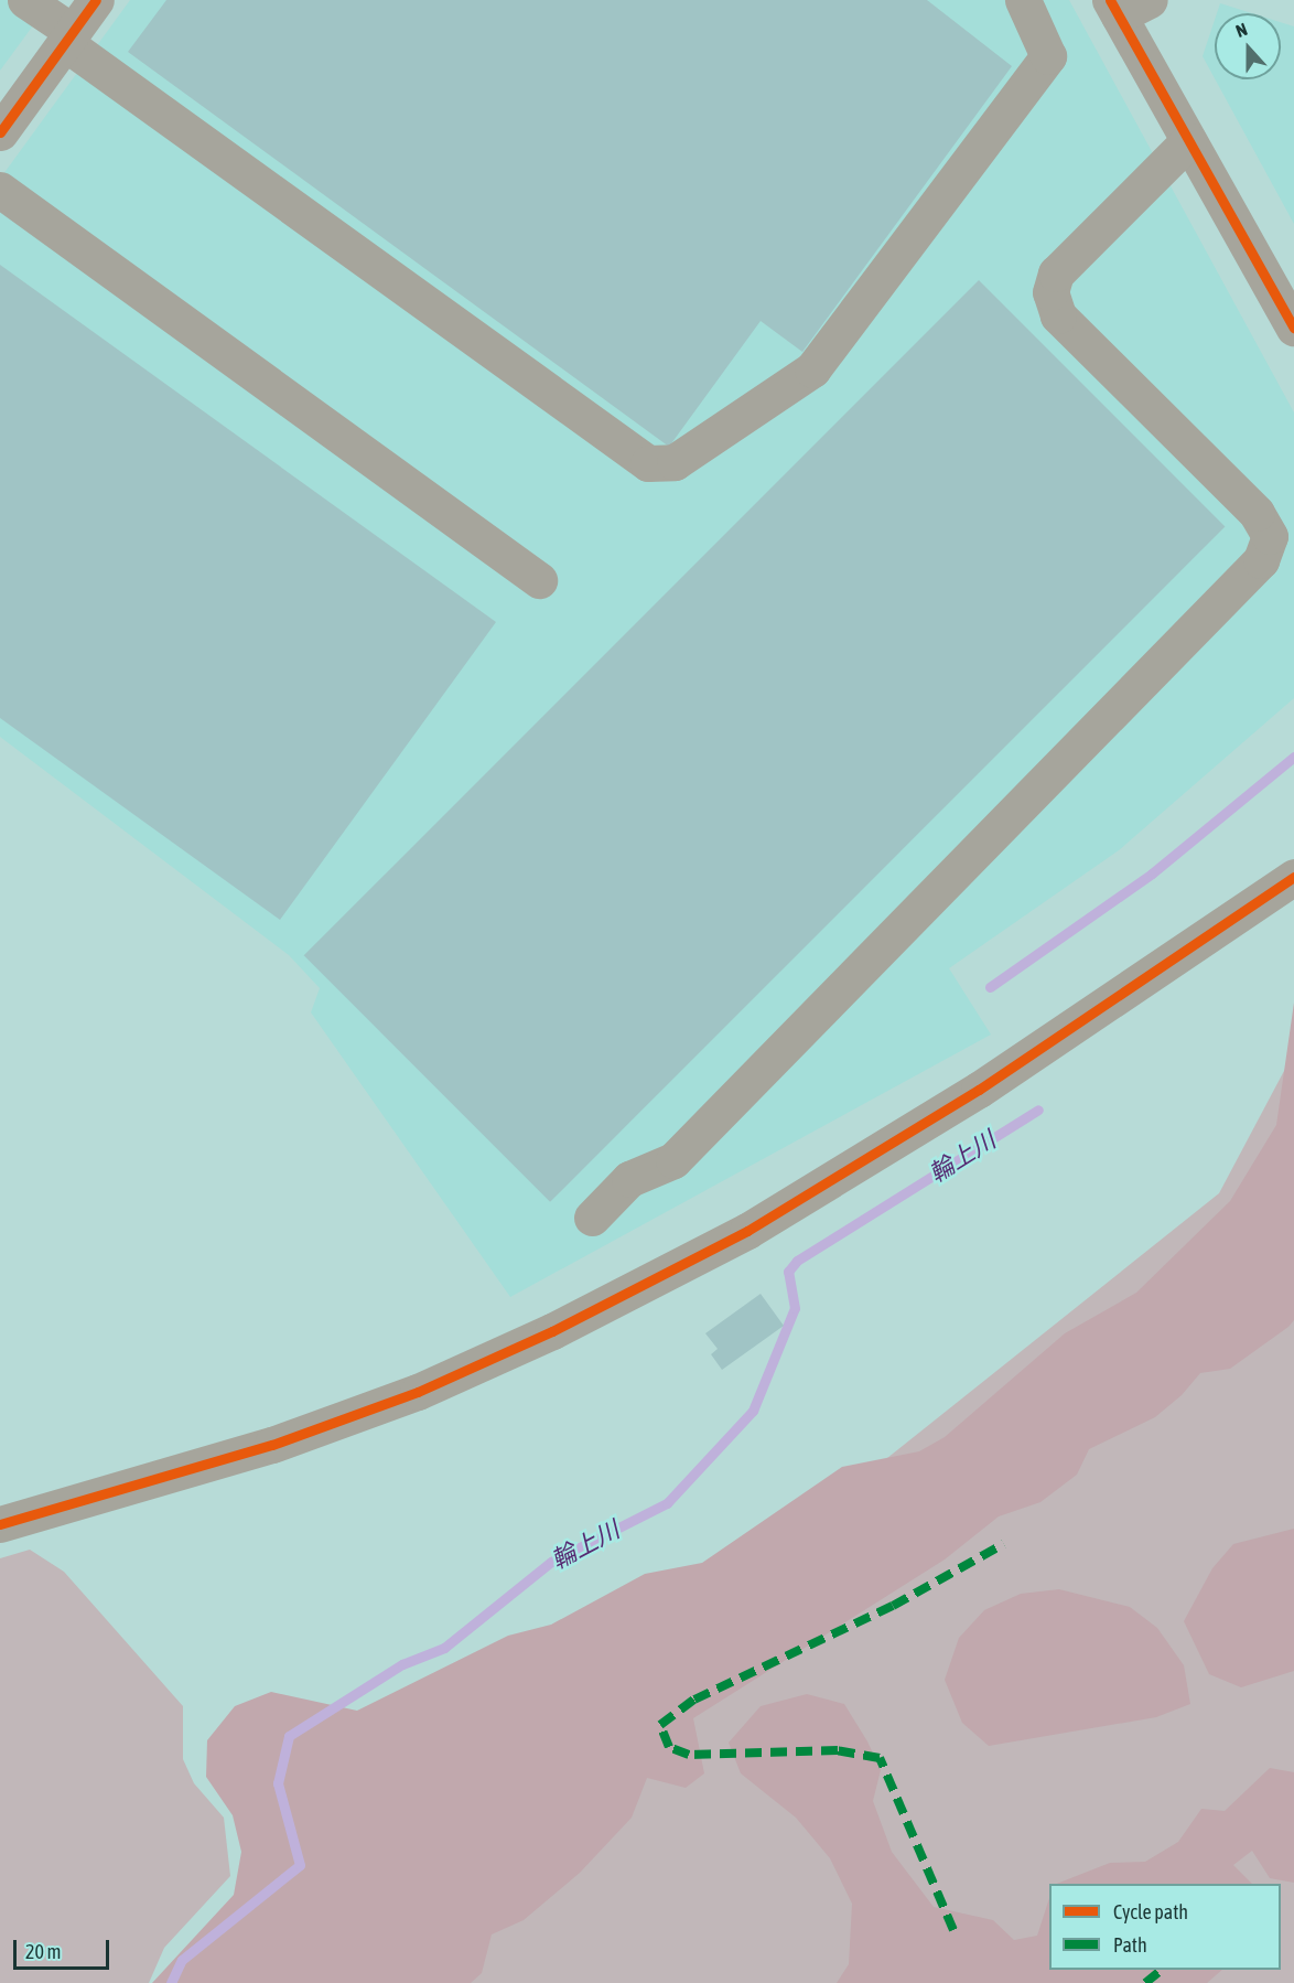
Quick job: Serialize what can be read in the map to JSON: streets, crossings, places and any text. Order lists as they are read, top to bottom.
{
  "water": ["輪上川"],
  "legend": ["Cycle path", "Path"],
  "scale_bar": "20 m",
  "north": "top"
}
